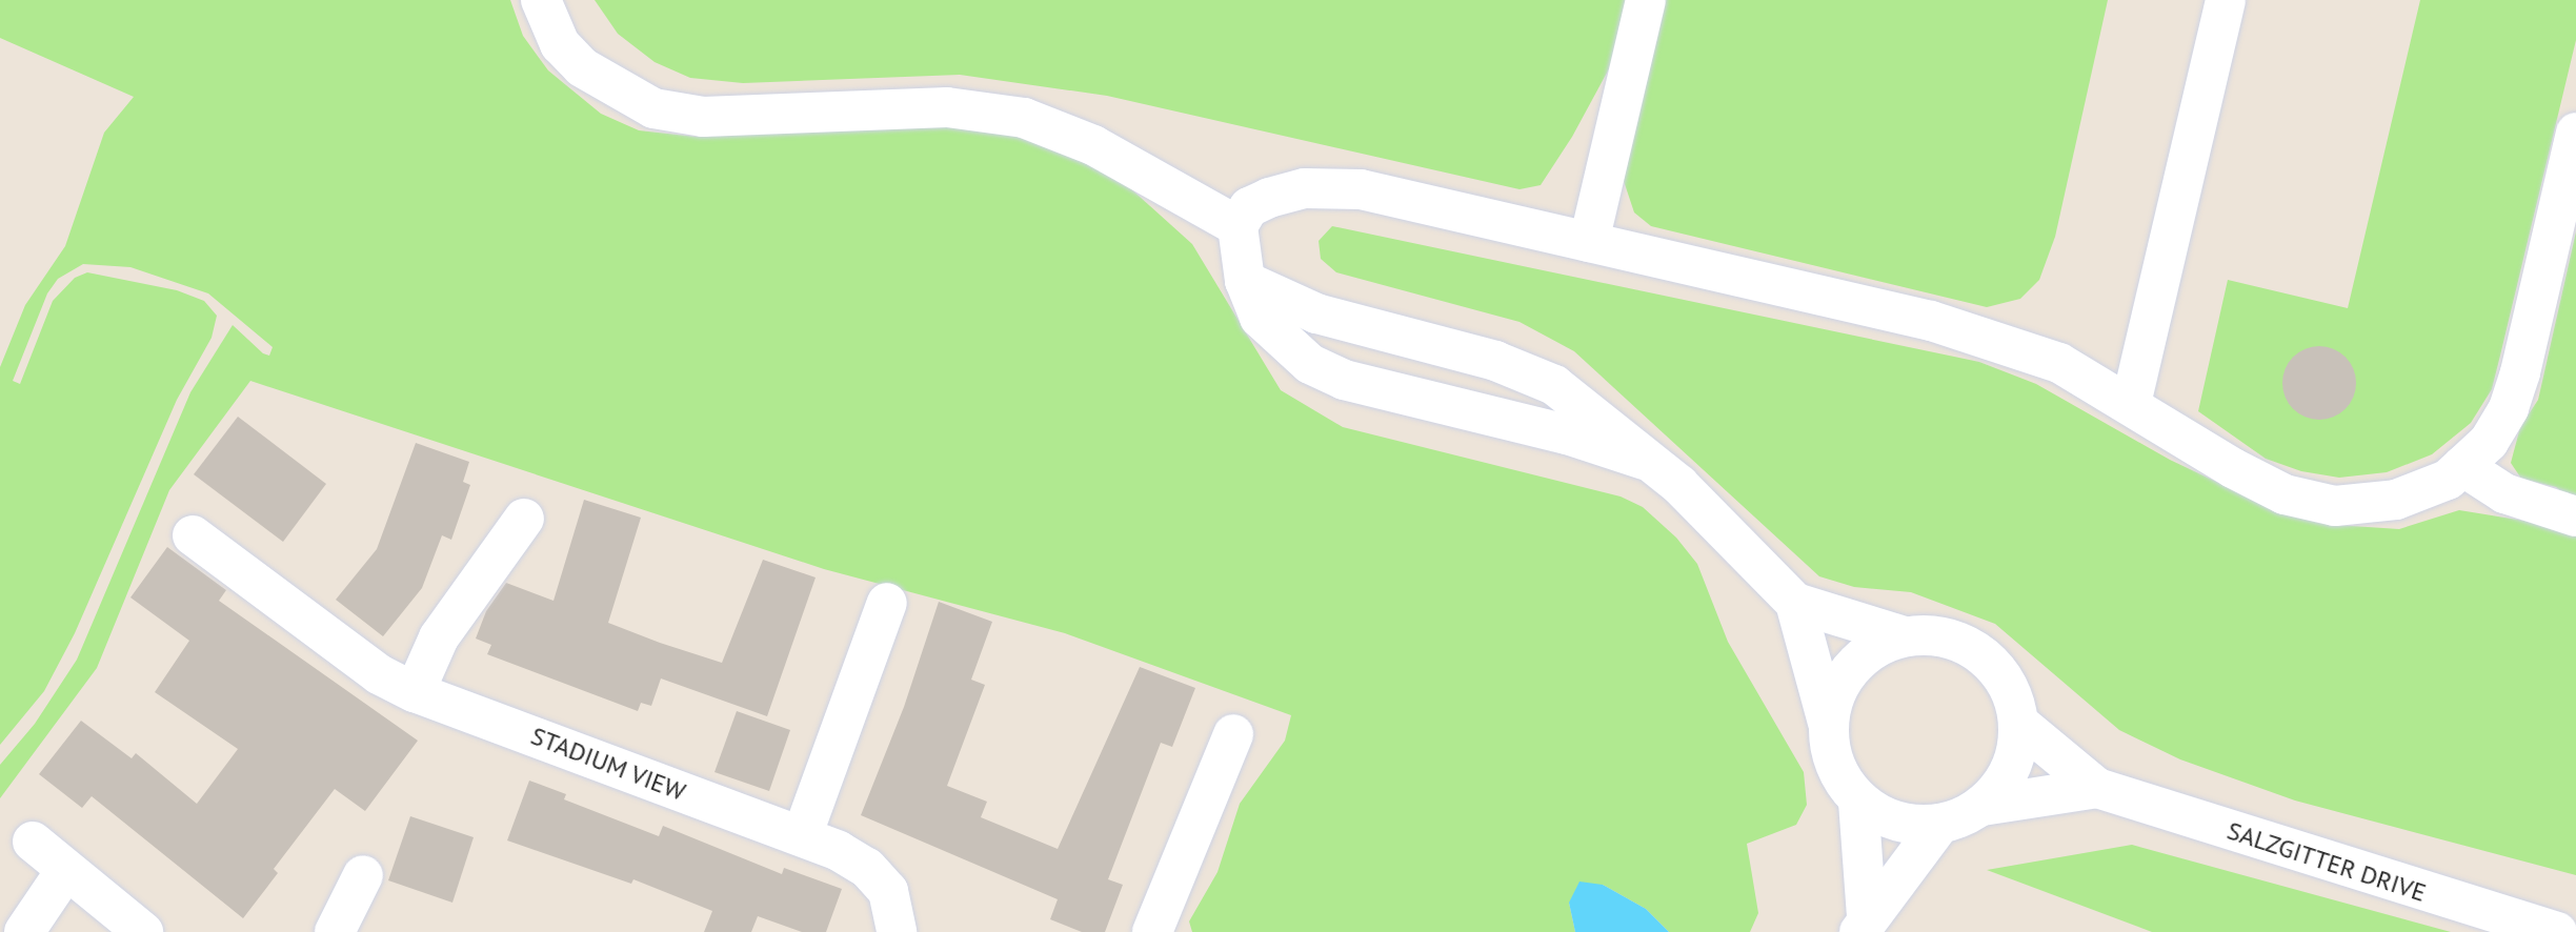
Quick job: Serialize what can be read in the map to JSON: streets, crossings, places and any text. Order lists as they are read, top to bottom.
{
  "streets": {
    "street": ["STADIUM VIEW", "SALZGITTER DRIVE"]
  }
}
